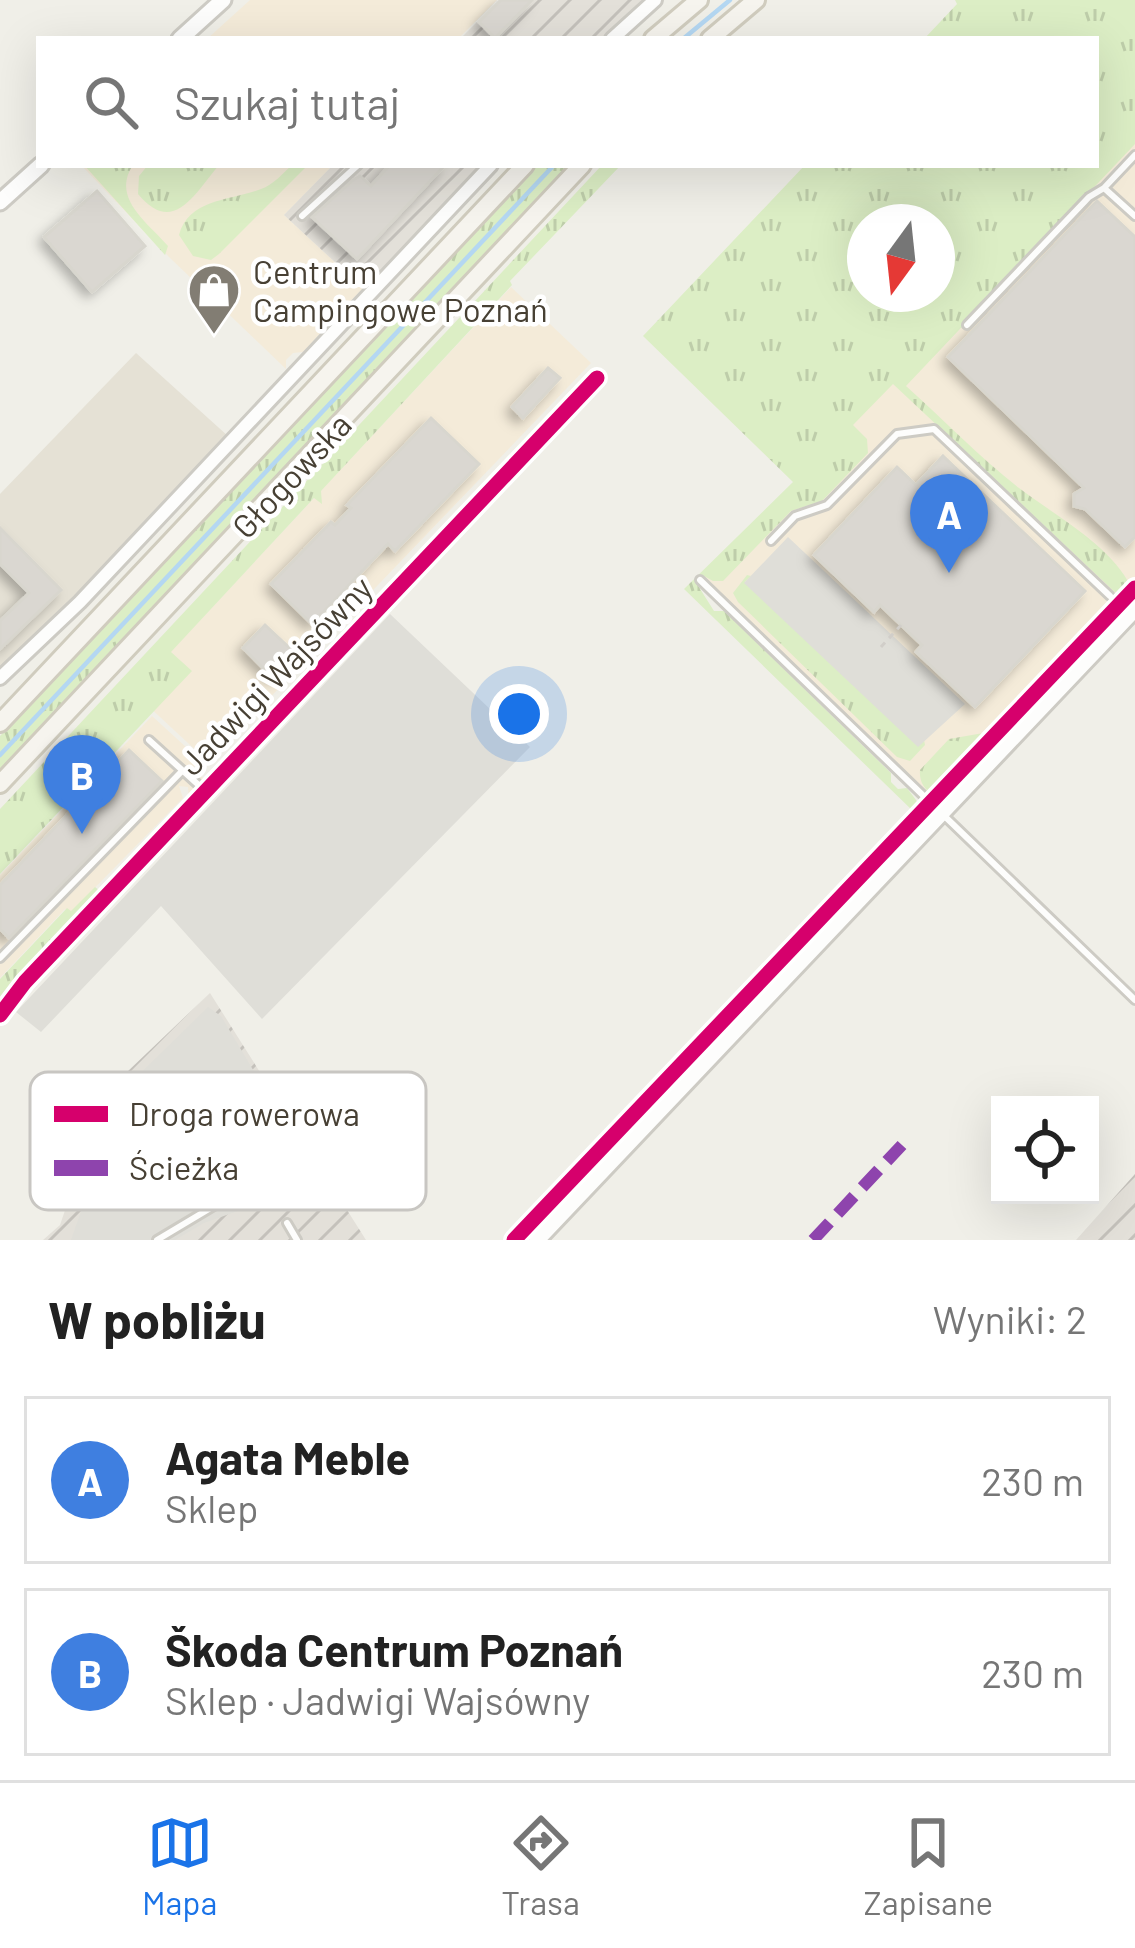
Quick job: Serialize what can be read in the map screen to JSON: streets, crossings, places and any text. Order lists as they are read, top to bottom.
{
  "streets": {
    "main road": ["Głogowska"],
    "street": ["Jadwigi Wajsówny"]
  },
  "places": {
    "shop": ["Centrum Campingowe Poznań"]
  },
  "legend": ["Droga rowerowa", "Ścieżka"],
  "north": "bottom",
  "page": {
    "search": "Szukaj tutaj",
    "pins": ["A", "B"],
    "heading": ["W pobliżu", "Wyniki: 2"],
    "list": [
      {
        "mark": "A",
        "name": "Agata Meble",
        "note": "Sklep",
        "value": "230 m"
      },
      {
        "mark": "B",
        "name": "Škoda Centrum Poznań",
        "note": "Sklep · Jadwigi Wajsówny",
        "value": "230 m"
      }
    ],
    "nav": ["Mapa", "Trasa", "Zapisane"]
  }
}
